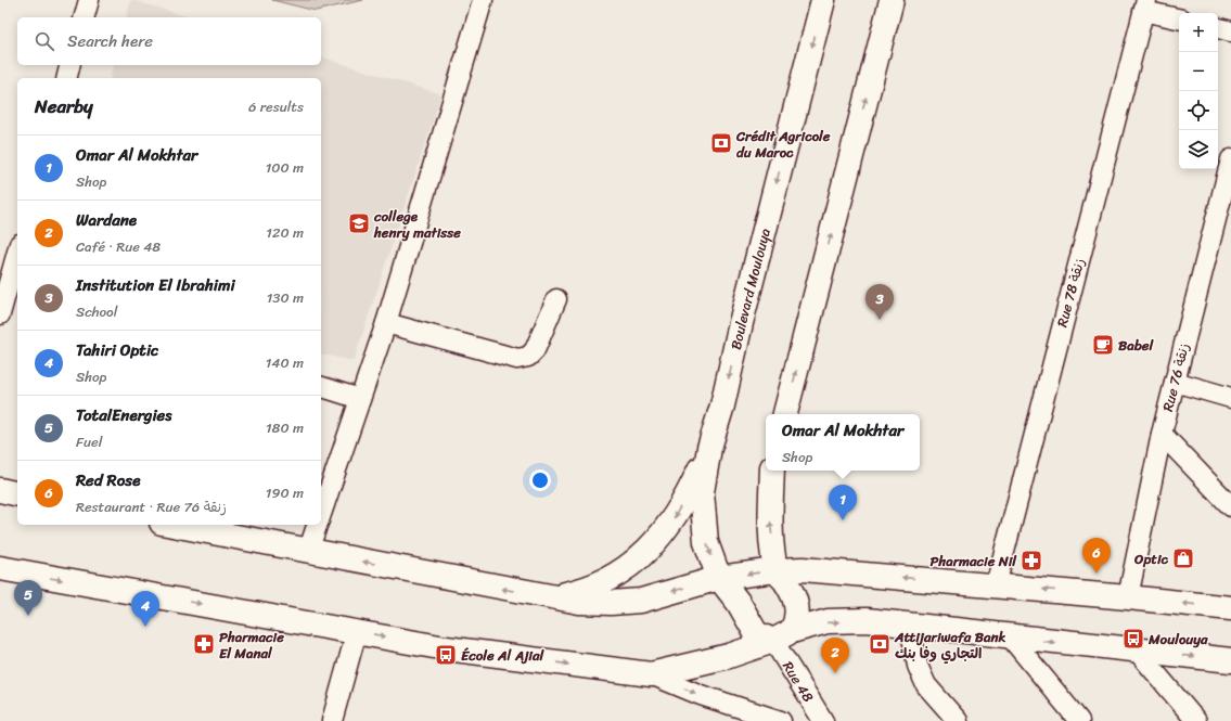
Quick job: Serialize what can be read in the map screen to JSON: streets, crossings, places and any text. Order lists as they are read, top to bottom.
{
  "streets": {
    "main road": ["Boulevard Moulouya"],
    "street": ["Rue 78 زنقة", "Rue 76 زنقة", "Rue 48"]
  },
  "crossings": [
    ["Boulevard Moulouya", "Rue 48"]
  ],
  "places": {
    "bank": ["Crédit Agricole du Maroc", "Attijariwafa Bank التجاري وفا بنك"],
    "school or university": ["college henry matisse"],
    "cafe": ["Babel"],
    "shop": ["Optic"],
    "pharmacy": ["Pharmacie Nil", "Pharmacie El Manal"],
    "bus stop": ["Moulouya", "École Al Ajial"]
  },
  "page": {
    "map_buttons": ["+", "−"],
    "search": "Search here",
    "heading": ["Nearby", "6 results"],
    "list": [
      {
        "mark": "1",
        "name": "Omar Al Mokhtar",
        "note": "Shop",
        "value": "100 m"
      },
      {
        "mark": "2",
        "name": "Wardane",
        "note": "Café · Rue 48",
        "value": "120 m"
      },
      {
        "mark": "3",
        "name": "Institution El Ibrahimi",
        "note": "School",
        "value": "130 m"
      },
      {
        "mark": "4",
        "name": "Tahiri Optic",
        "note": "Shop",
        "value": "140 m"
      },
      {
        "mark": "5",
        "name": "TotalEnergies",
        "note": "Fuel",
        "value": "180 m"
      },
      {
        "mark": "6",
        "name": "Red Rose",
        "note": "Restaurant · Rue 76 زنقة",
        "value": "190 m"
      }
    ],
    "pins": [
      "3",
      "1",
      "6",
      "5",
      "4",
      "2"
    ],
    "popup": ["Omar Al Mokhtar", "Shop"]
  }
}
